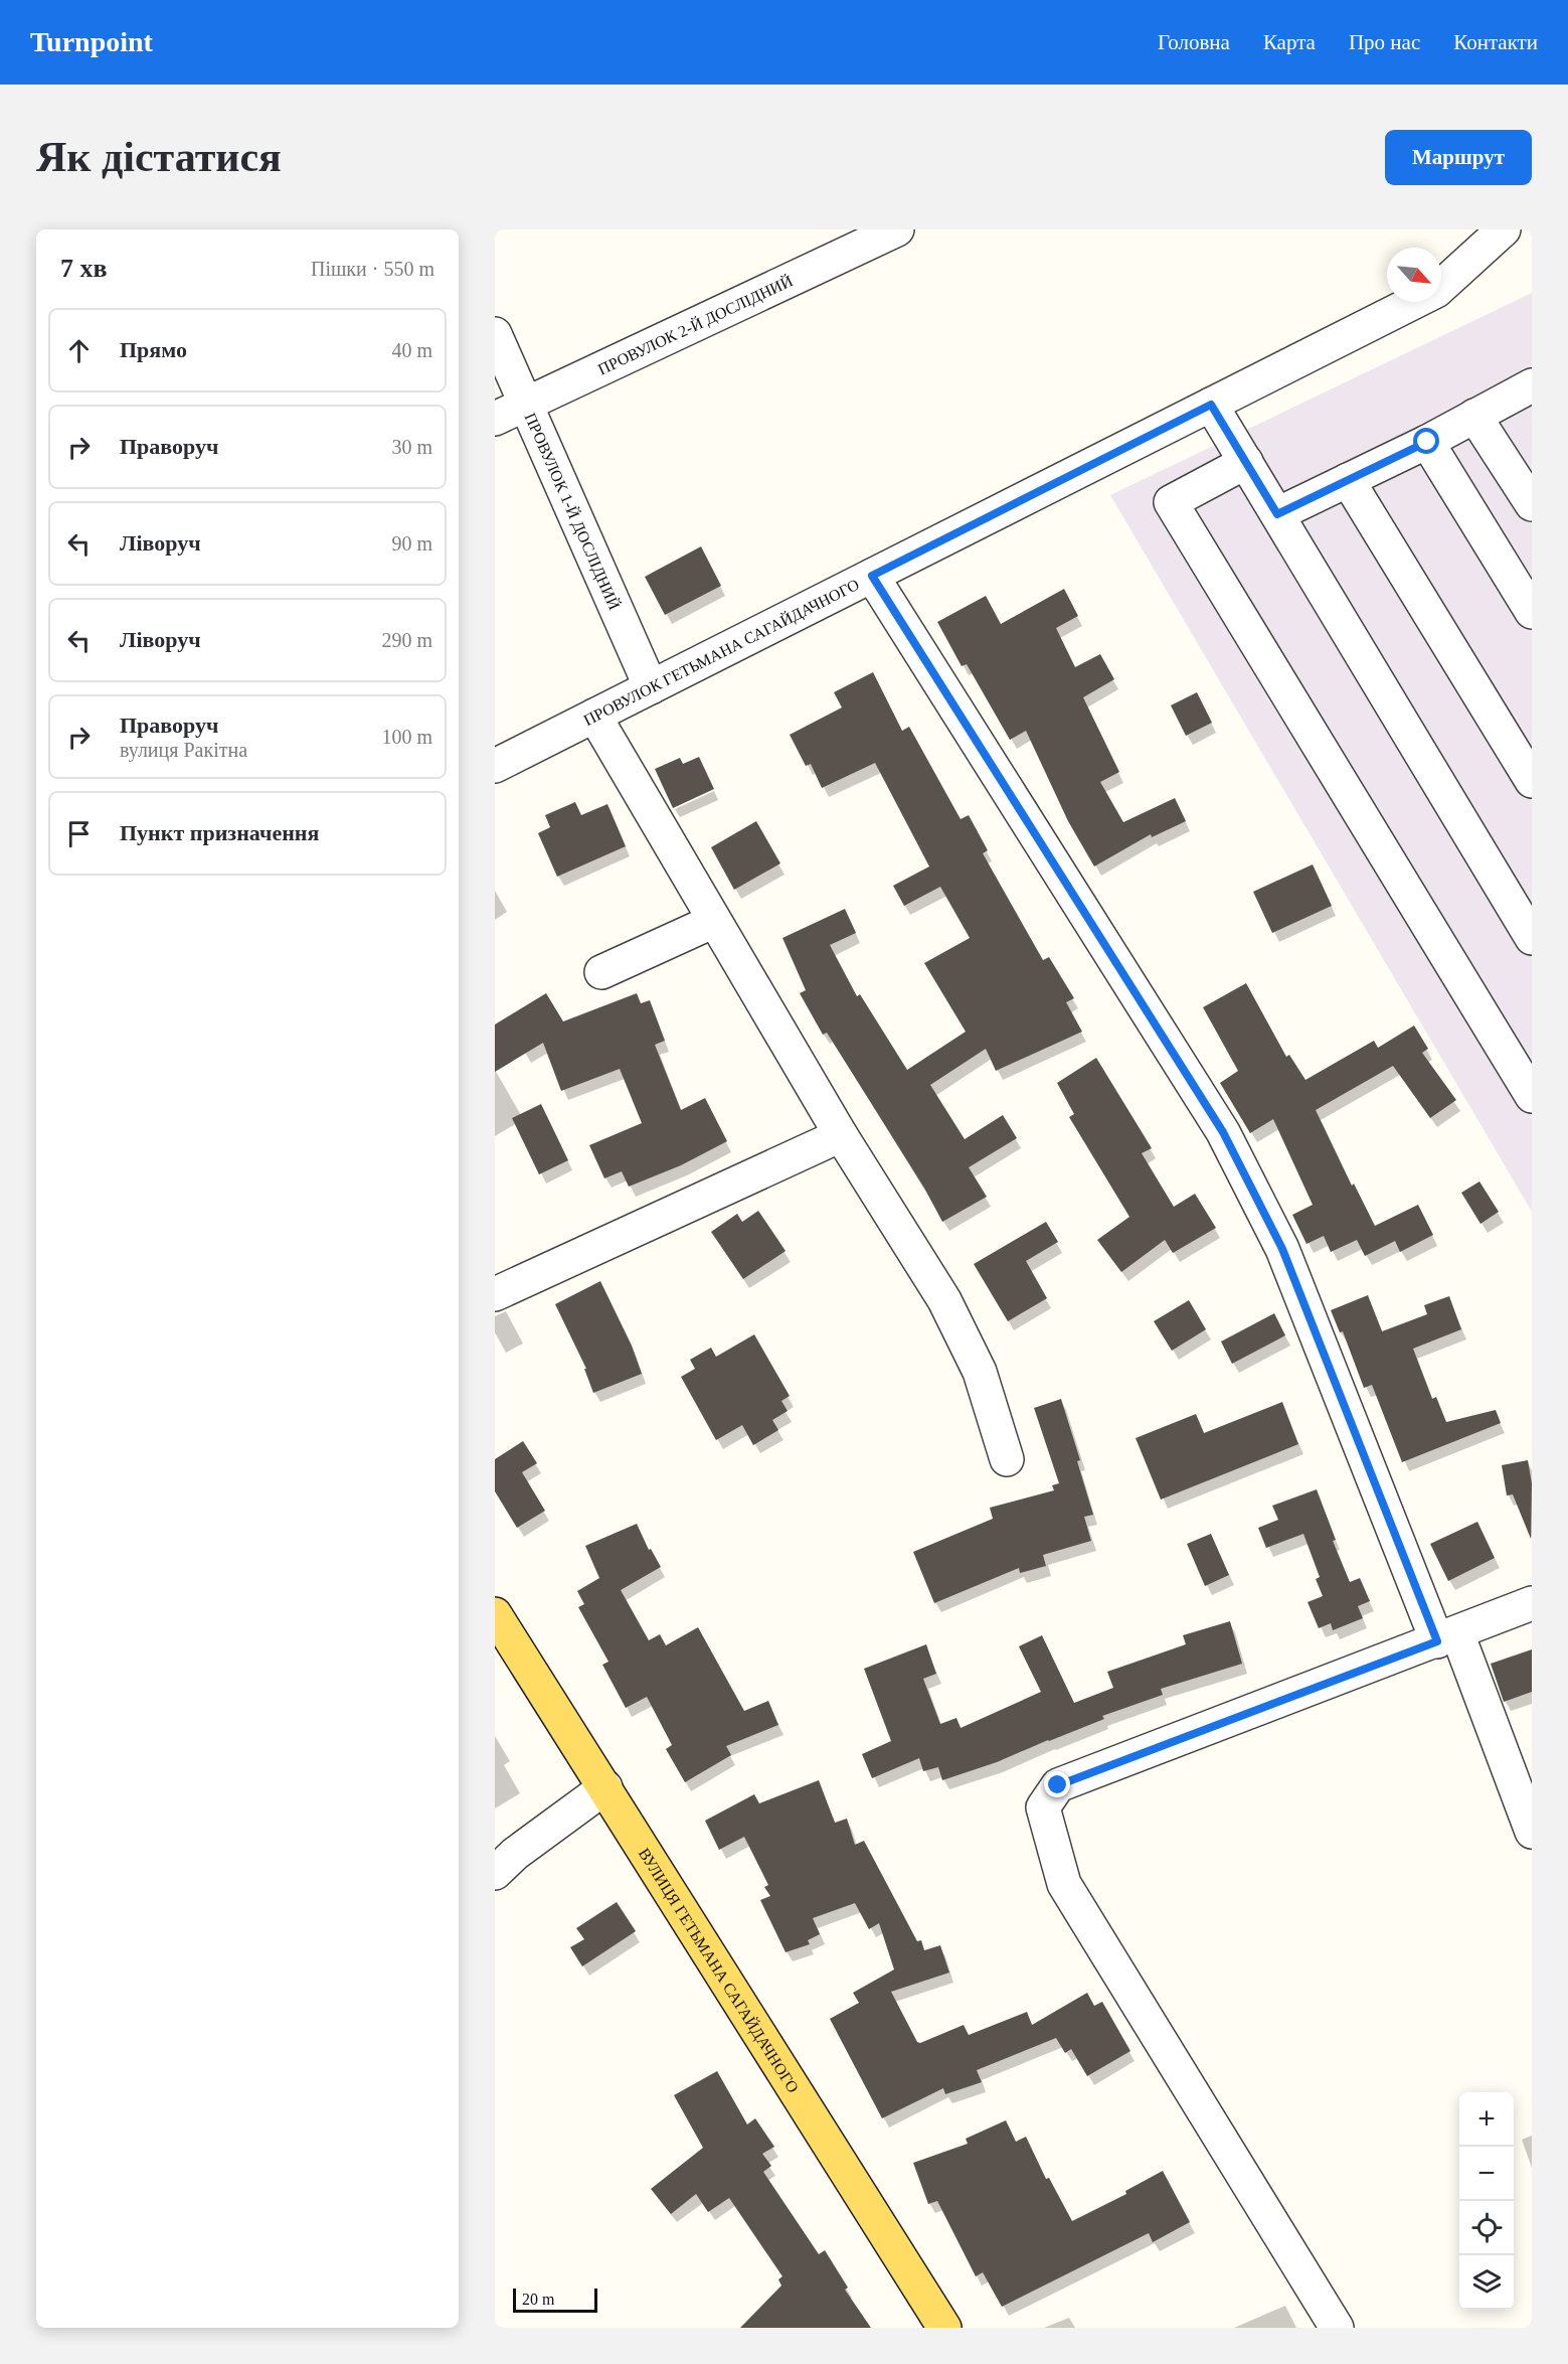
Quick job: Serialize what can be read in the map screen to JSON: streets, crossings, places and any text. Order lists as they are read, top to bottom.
{
  "streets": {
    "main road": ["ВУЛИЦЯ ГЕТЬМАНА САГАЙДАЧНОГО"],
    "street": ["ПРОВУЛОК 2-Й ДОСЛІДНИЙ", "ПРОВУЛОК 1-Й ДОСЛІДНИЙ", "ПРОВУЛОК ГЕТЬМАНА САГАЙДАЧНОГО"]
  },
  "crossings": [
    ["ПРОВУЛОК 2-Й ДОСЛІДНИЙ", "ПРОВУЛОК 1-Й ДОСЛІДНИЙ"],
    ["ПРОВУЛОК 1-Й ДОСЛІДНИЙ", "ПРОВУЛОК ГЕТЬМАНА САГАЙДАЧНОГО"]
  ],
  "scale_bar": "20 m",
  "north": "bottom right",
  "page": {
    "header": "Turnpoint",
    "nav": [
      "Головна",
      "Карта",
      "Про нас",
      "Контакти"
    ],
    "buttons": "Маршрут",
    "title": "Як дістатися",
    "heading": ["7 хв", "Пішки · 550 m"],
    "list": [
      ["Прямо", "40 m"],
      ["Праворуч", "30 m"],
      ["Ліворуч", "90 m"],
      ["Ліворуч", "290 m"],
      ["Праворуч", "вулиця Ракітна", "100 m"],
      "Пункт призначення"
    ],
    "map_buttons": ["+", "−"],
    "scale": "20 m"
  }
}
